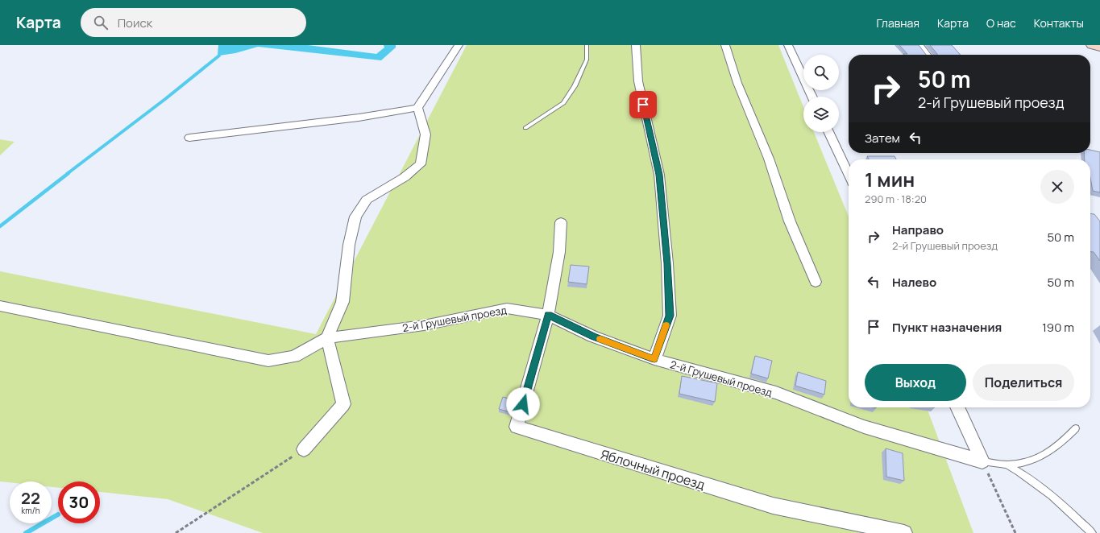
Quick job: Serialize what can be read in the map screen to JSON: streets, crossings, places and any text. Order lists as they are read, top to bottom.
{
  "streets": {
    "street": ["2-й Грушевый проезд", "Яблочный проезд"]
  },
  "crossings": [
    ["2-й Грушевый проезд", "Яблочный проезд"]
  ],
  "page": {
    "header": "Карта",
    "search": "Поиск",
    "nav": [
      "Главная",
      "Карта",
      "О нас",
      "Контакты"
    ],
    "turn": ["50 m", "2-й Грушевый проезд"],
    "then": "Затем",
    "heading": ["1 мин", "290 m · 18:20"],
    "list": [
      {
        "name": "Направо",
        "note": "2-й Грушевый проезд",
        "value": "50 m"
      },
      {
        "name": "Налево",
        "value": "50 m"
      },
      {
        "name": "Пункт назначения",
        "value": "190 m"
      }
    ],
    "buttons": ["Выход", "Поделиться"],
    "speed": "22 km/h",
    "limit": "30"
  }
}
